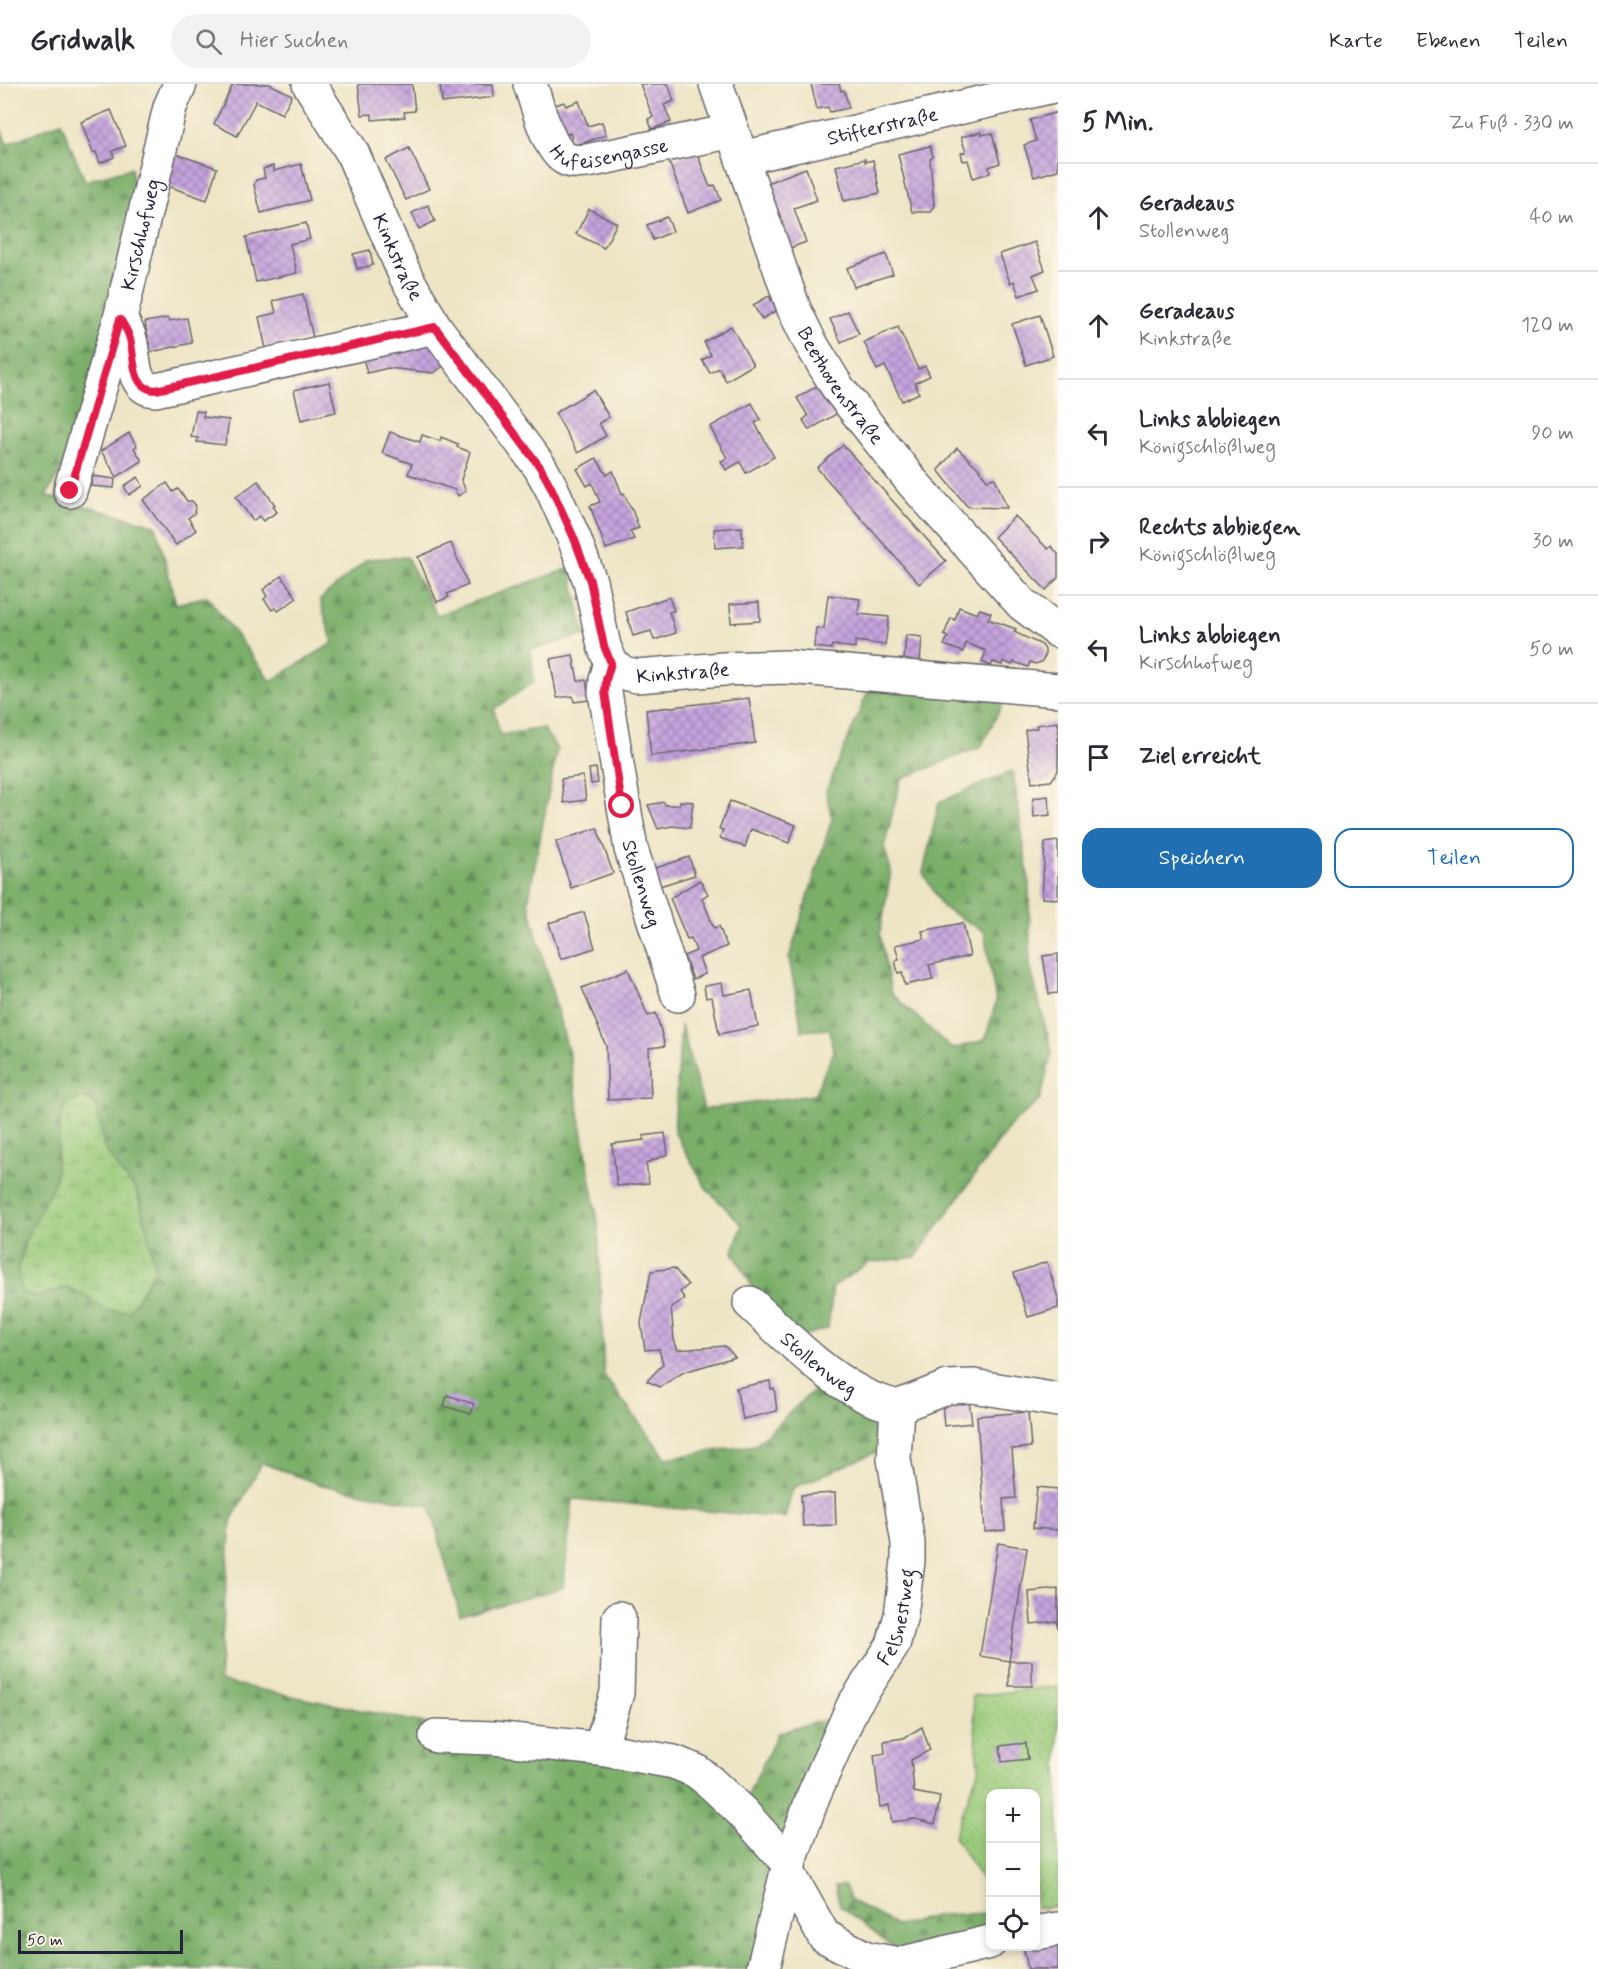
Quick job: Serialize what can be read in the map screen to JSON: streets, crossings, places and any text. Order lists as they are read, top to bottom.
{
  "streets": {
    "street": [
      "Stifterstraße",
      "Hufeisengasse",
      "Kirschhofweg",
      "Kinkstraße",
      "Beethovenstraße",
      "Stollenweg",
      "Felsnestweg"
    ]
  },
  "crossings": [
    ["Stifterstraße", "Hufeisengasse"],
    ["Stifterstraße", "Beethovenstraße"],
    ["Hufeisengasse", "Beethovenstraße"],
    ["Kinkstraße", "Stollenweg"],
    ["Stollenweg", "Felsnestweg"]
  ],
  "scale_bar": "50 m",
  "page": {
    "header": "Gridwalk",
    "search": "Hier suchen",
    "nav": ["Karte", "Ebenen", "Teilen"],
    "heading": ["5 Min.", "Zu Fuß · 330 m"],
    "list": [
      ["Geradeaus", "Stollenweg", "40 m"],
      ["Geradeaus", "Kinkstraße", "120 m"],
      ["Links abbiegen", "Königschlößlweg", "90 m"],
      ["Rechts abbiegen", "Königschlößlweg", "30 m"],
      ["Links abbiegen", "Kirschhofweg", "50 m"],
      "Ziel erreicht"
    ],
    "buttons": ["Speichern", "Teilen"],
    "map_buttons": ["+", "−"],
    "scale": "50 m"
  }
}
